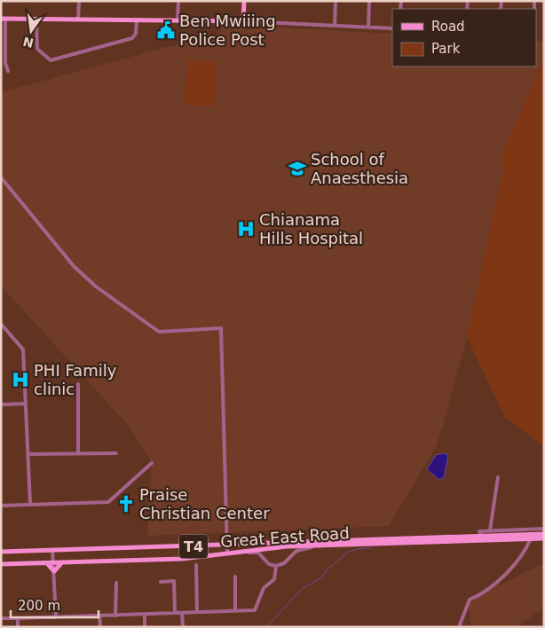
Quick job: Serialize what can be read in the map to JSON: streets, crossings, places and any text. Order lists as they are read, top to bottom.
{
  "streets": {
    "main road": ["Great East Road", "T4"]
  },
  "places": {
    "public building": ["Ben Mwiiing Police Post"],
    "school or university": ["School of Anaesthesia"],
    "hospital": ["Chianama Hills Hospital", "PHI Family clinic"],
    "church": ["Praise Christian Center"]
  },
  "legend": ["Road", "Park"],
  "scale_bar": "200 m",
  "north": "bottom"
}
